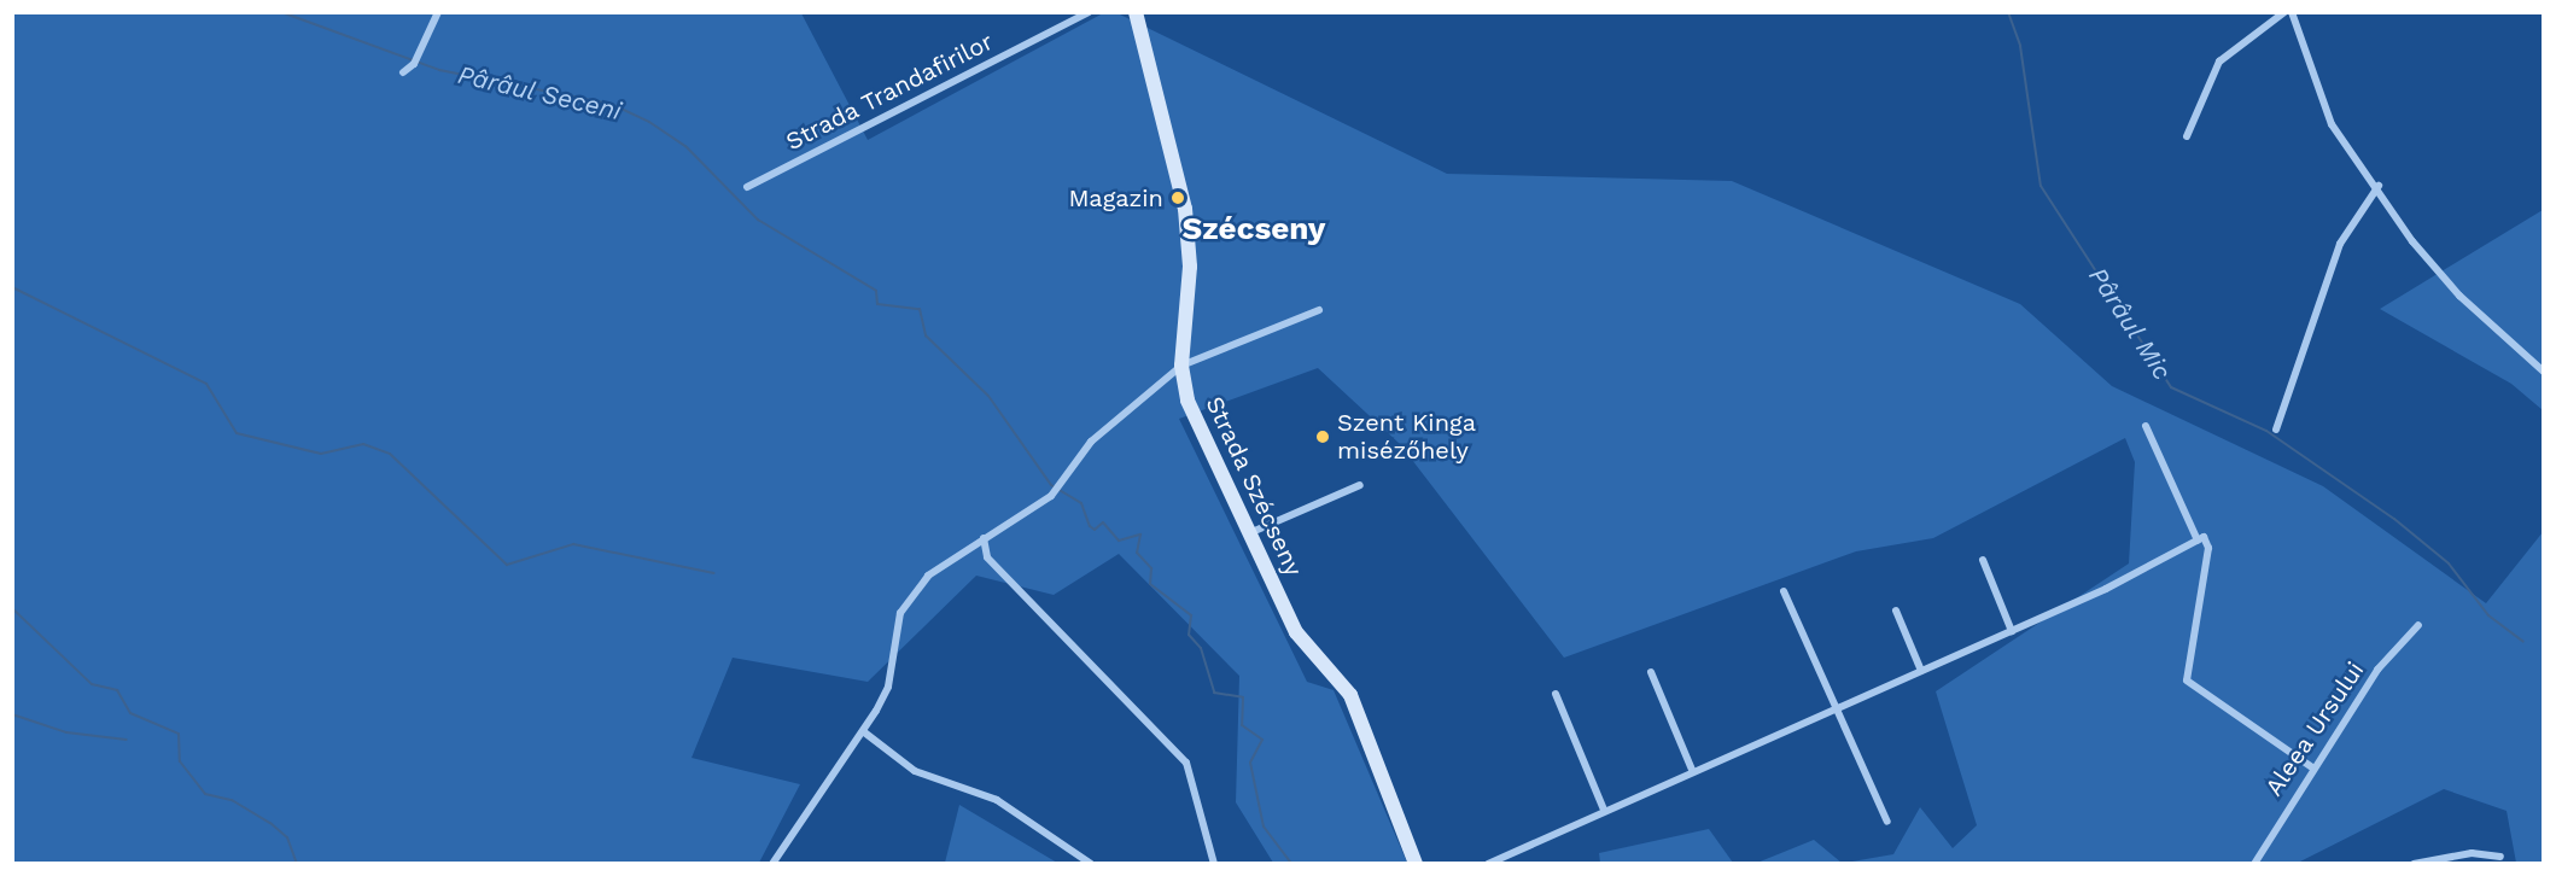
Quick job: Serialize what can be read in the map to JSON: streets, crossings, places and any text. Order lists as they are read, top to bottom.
{
  "streets": {
    "street": ["Strada Trandafirilor", "Strada Szécseny", "Aleea Ursului"]
  },
  "districts": ["Szécseny"],
  "water": ["Pârâul Seceni", "Pârâul Mic"],
  "places": ["Magazin", "Szent Kinga misézőhely"]
}
